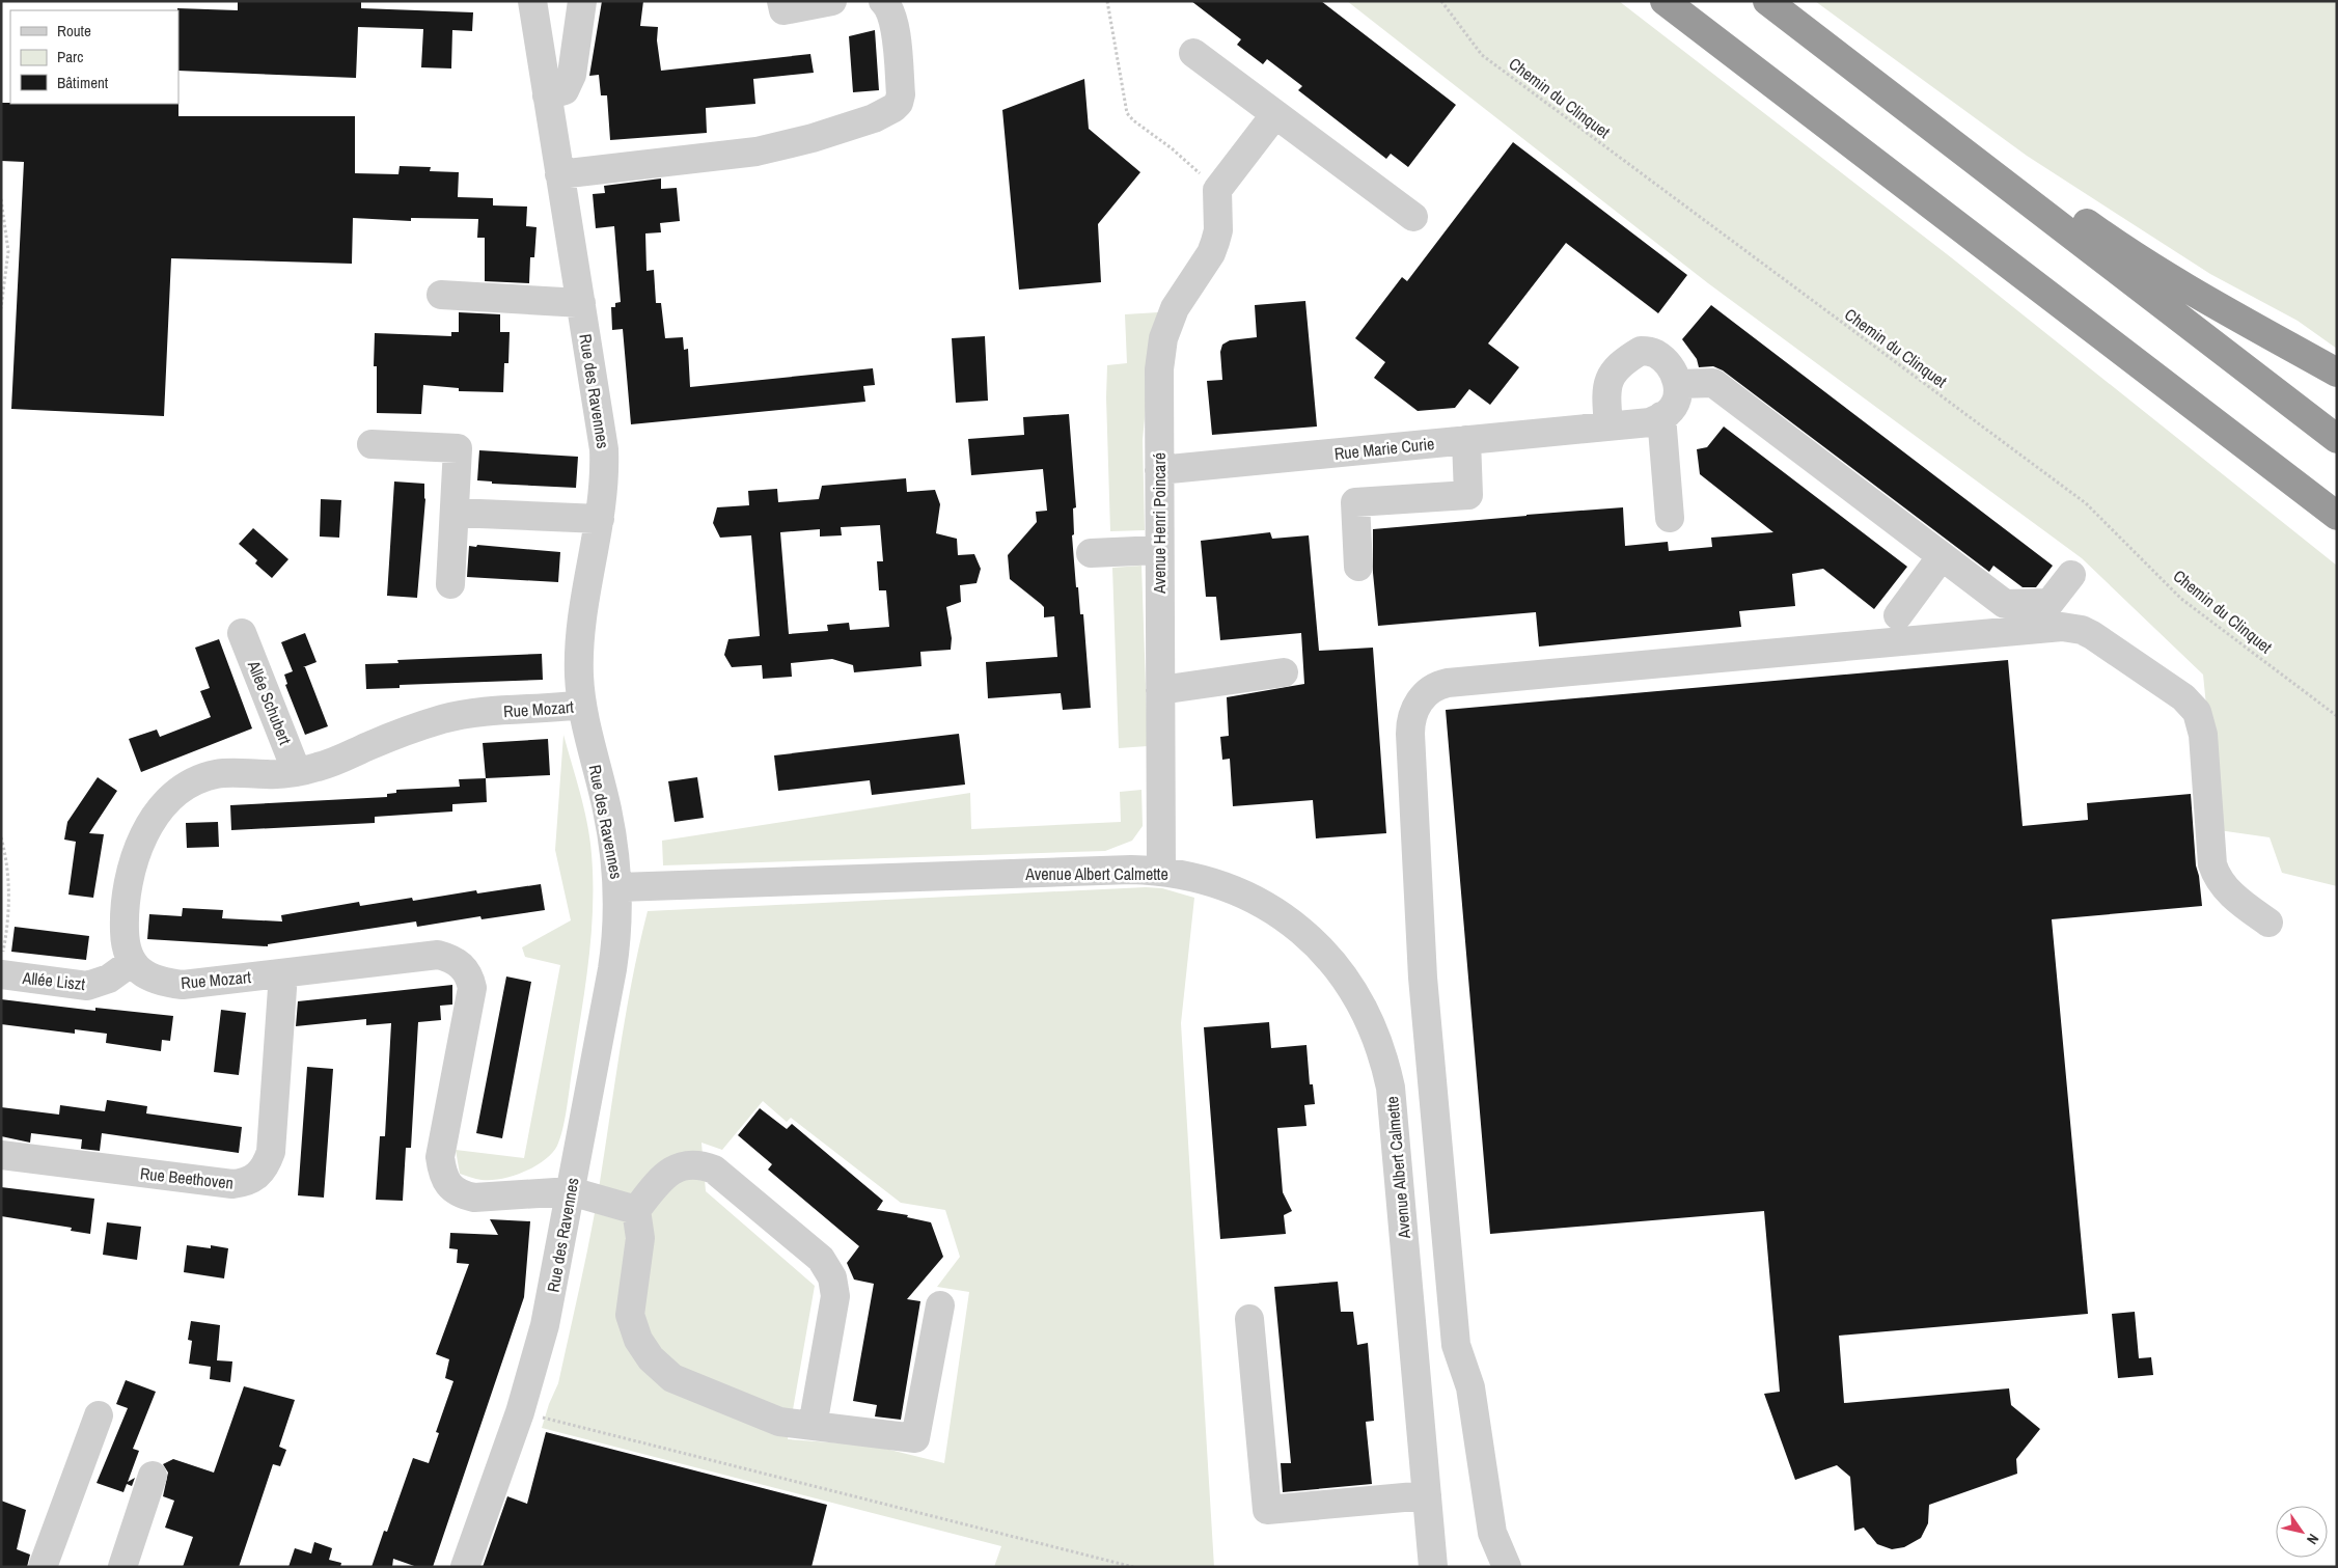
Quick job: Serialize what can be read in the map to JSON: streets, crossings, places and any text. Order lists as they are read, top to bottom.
{
  "streets": {
    "street": [
      "Rue des Ravennes",
      "Rue Marie Curie",
      "Avenue Henri Poincaré",
      "Allée Schubert",
      "Rue Mozart",
      "Avenue Albert Calmette",
      "Allée Liszt",
      "Rue Beethoven"
    ],
    "path": ["Chemin du Clinquet"]
  },
  "crossings": [
    ["Rue des Ravennes", "Rue Mozart"],
    ["Rue des Ravennes", "Avenue Albert Calmette"],
    ["Rue Marie Curie", "Avenue Henri Poincaré"],
    ["Avenue Henri Poincaré", "Avenue Albert Calmette"],
    ["Allée Schubert", "Rue Mozart"],
    ["Rue Mozart", "Allée Liszt"],
    ["Rue Mozart", "Rue Beethoven"]
  ],
  "legend": ["Route", "Parc", "Bâtiment"],
  "north": "bottom right"
}
